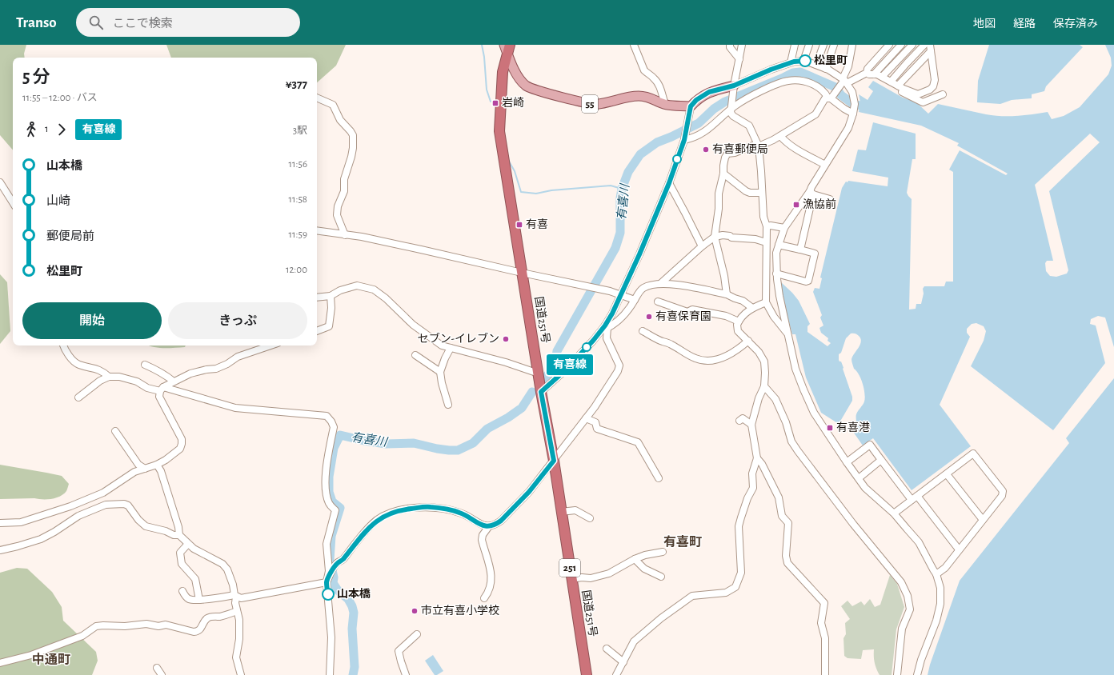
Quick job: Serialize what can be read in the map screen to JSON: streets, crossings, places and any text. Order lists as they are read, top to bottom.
{
  "streets": {
    "highway": ["国道251号", "251"],
    "main road": ["55"]
  },
  "crossings": [
    ["55", "国道251号"]
  ],
  "districts": ["有喜町", "中通町"],
  "water": ["有喜川"],
  "places": {
    "other": [
      "松里町",
      "有喜郵便局",
      "有喜保育園",
      "セブン-イレブン",
      "山本橋",
      "市立有喜小学校"
    ],
    "transit": [
      "岩崎",
      "漁協前",
      "有喜",
      "有喜港"
    ]
  },
  "lines": ["bus line 有喜線"],
  "page": {
    "header": "Transo",
    "search": "ここで検索",
    "nav": ["地図", "経路", "保存済み"],
    "on_map": "有喜線",
    "heading": ["5 分", "11:55 – 12:00 · バス", "¥377"],
    "legs": ["1", "有喜線", "3駅"],
    "list": [
      {
        "name": "山本橋",
        "value": "11:56"
      },
      {
        "name": "山崎",
        "value": "11:58"
      },
      {
        "name": "郵便局前",
        "value": "11:59"
      },
      {
        "name": "松里町",
        "value": "12:00"
      }
    ],
    "buttons": ["開始", "きっぷ"]
  }
}
